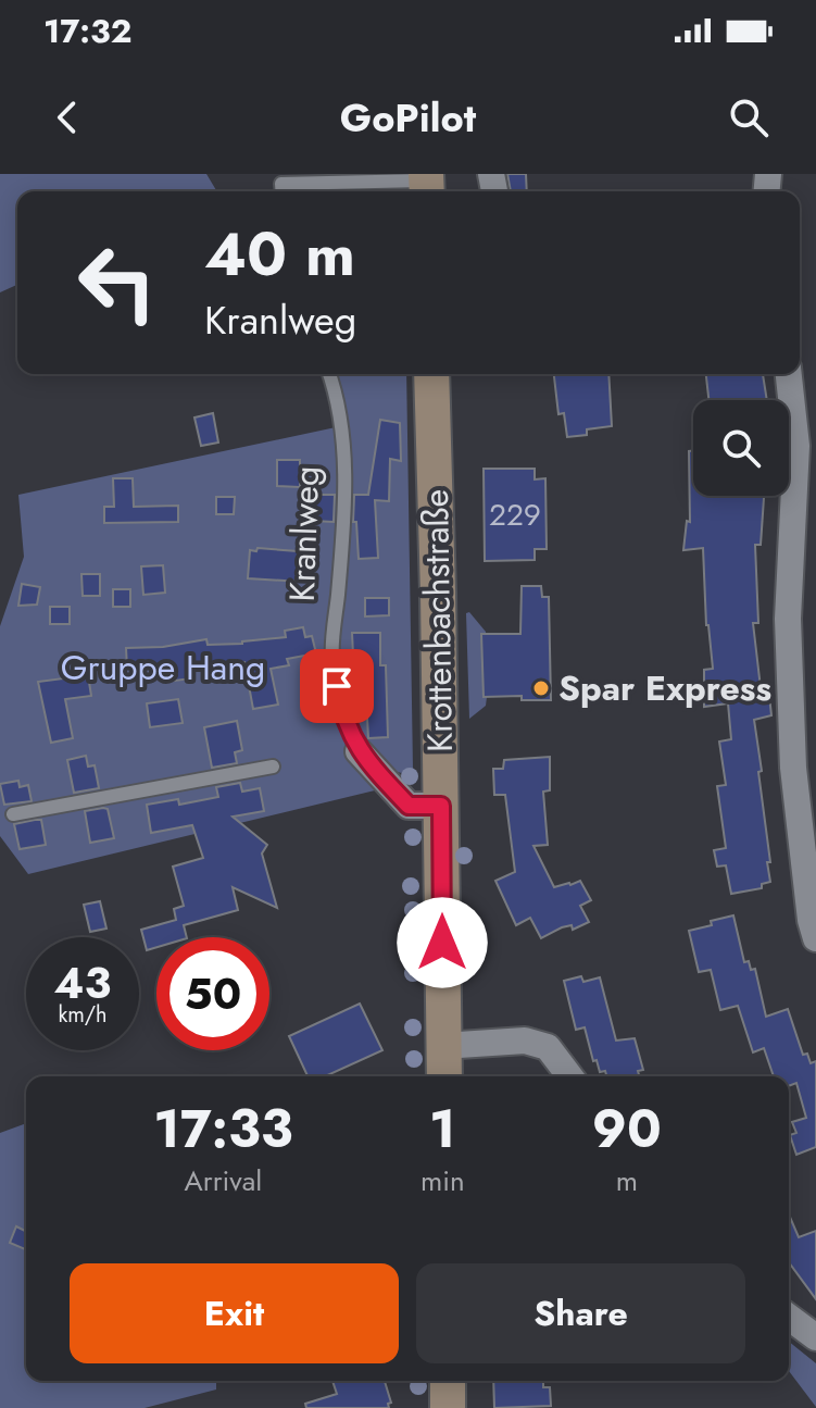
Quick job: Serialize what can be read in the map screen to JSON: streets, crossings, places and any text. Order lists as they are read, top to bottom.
{
  "streets": {
    "main road": ["Krottenbachstraße"],
    "street": ["Kranlweg"]
  },
  "crossings": [
    ["Kranlweg", "Krottenbachstraße"]
  ],
  "parks": ["Gruppe Hang"],
  "places": ["Spar Express"],
  "house_numbers": ["229"],
  "page": {
    "status": "17:32",
    "header": "GoPilot",
    "turn": ["40 m", "Kranlweg"],
    "speed": "43 km/h",
    "limit": "50",
    "eta": [
      "17:33",
      "Arrival",
      "1",
      "min",
      "90",
      "m"
    ],
    "buttons": ["Exit", "Share"]
  }
}
